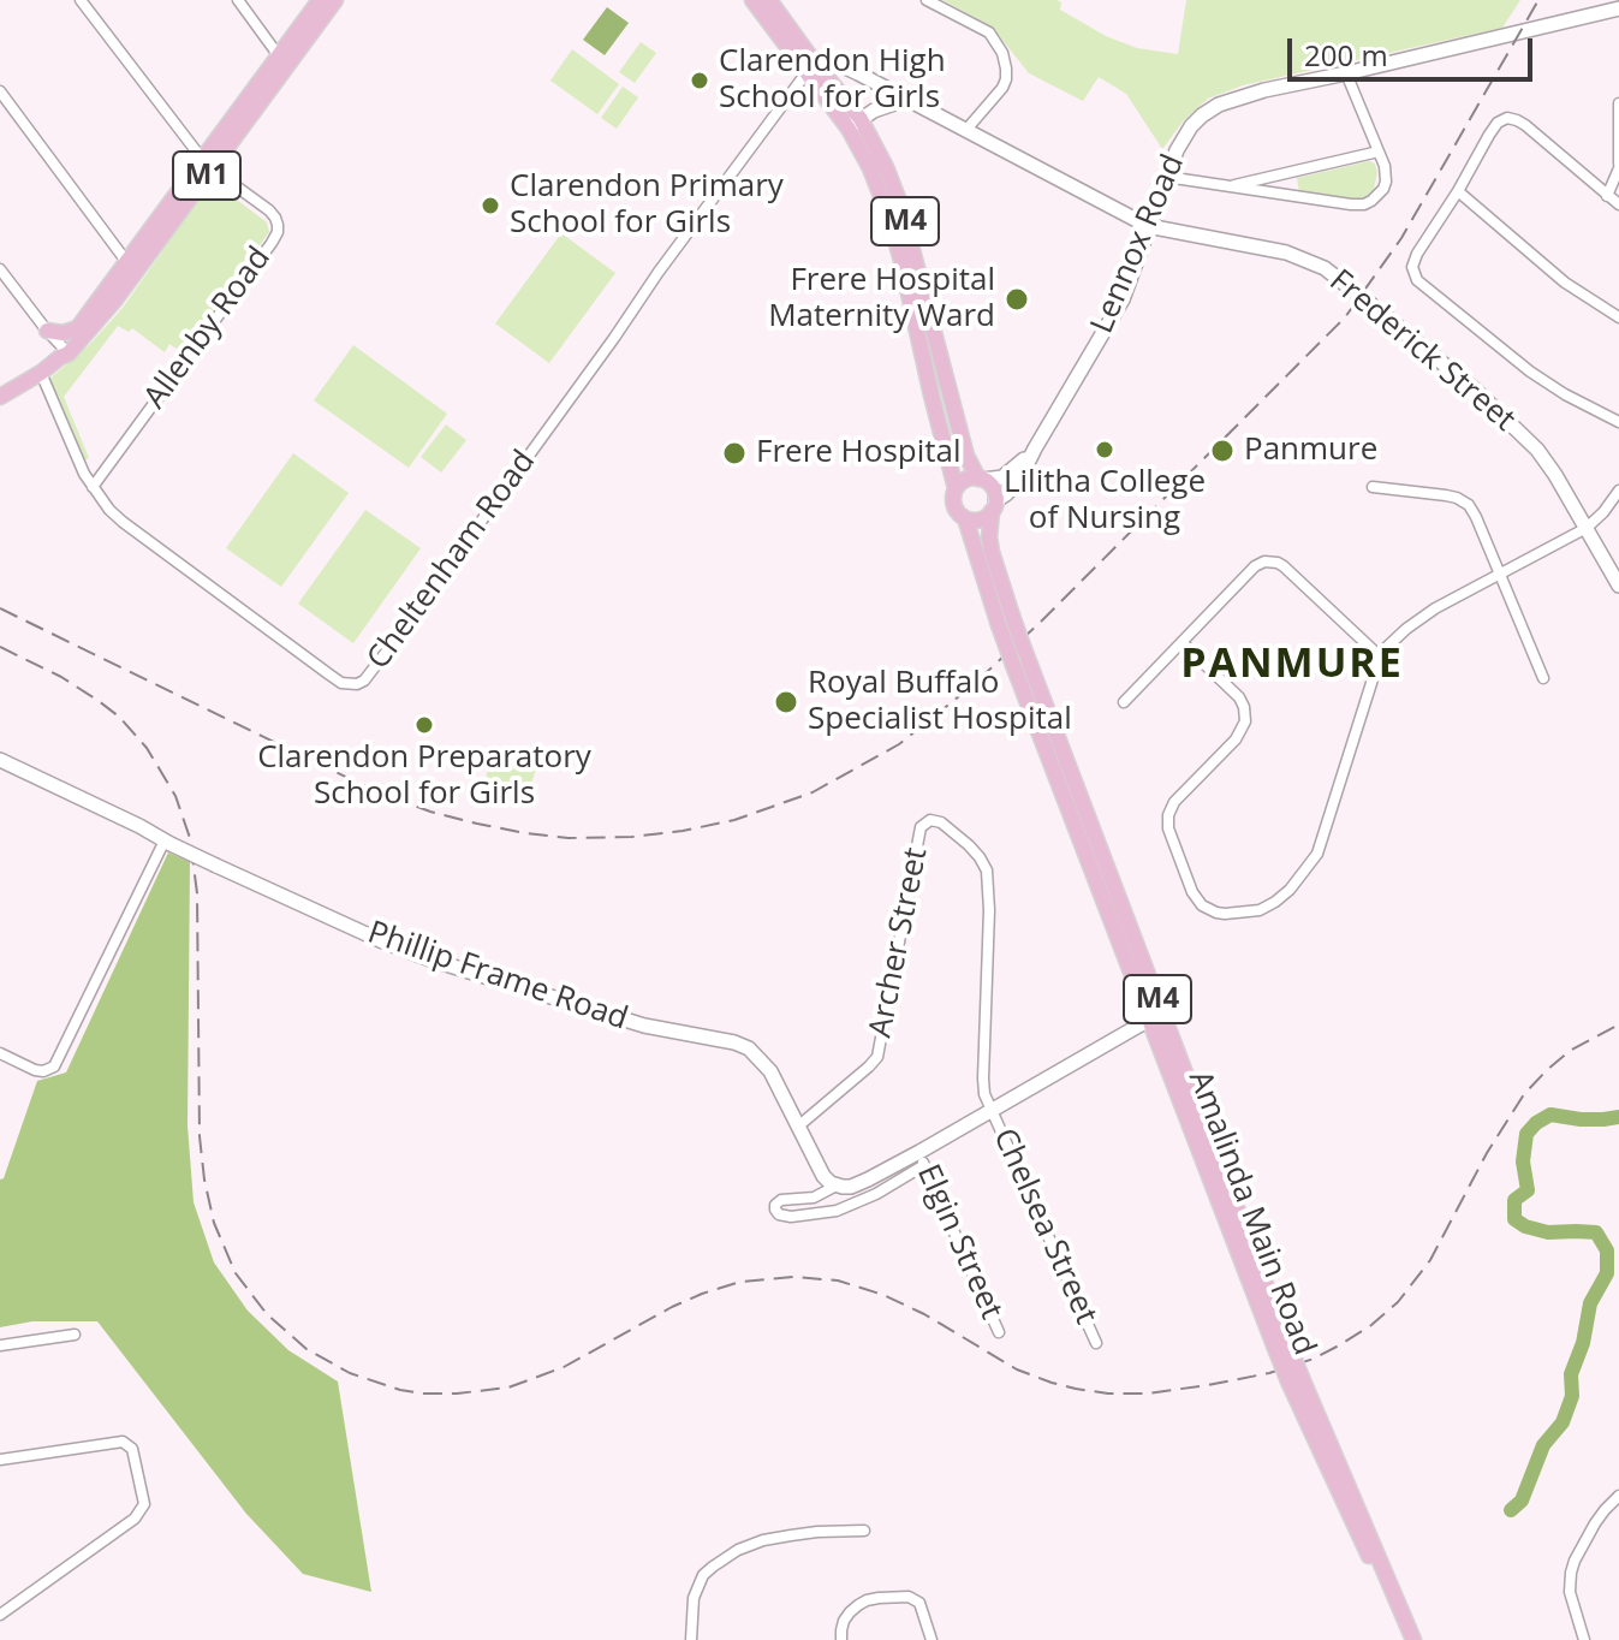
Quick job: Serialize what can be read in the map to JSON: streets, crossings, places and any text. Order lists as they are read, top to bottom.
{
  "streets": {
    "main road": ["M1", "M4", "Amalinda Main Road"],
    "street": [
      "Lennox Road",
      "Allenby Road",
      "Frederick Street",
      "Cheltenham Road",
      "Archer Street",
      "Phillip Frame Road",
      "Chelsea Street",
      "Elgin Street"
    ]
  },
  "crossings": [
    ["M1", "Allenby Road"],
    ["M1", "Cheltenham Road"],
    ["M4", "Frederick Street"],
    ["M4", "Cheltenham Road"],
    ["M4", "Amalinda Main Road"],
    ["Lennox Road", "Frederick Street"],
    ["Lennox Road", "Amalinda Main Road"],
    ["Allenby Road", "Cheltenham Road"],
    ["Frederick Street", "Cheltenham Road"],
    ["Frederick Street", "Amalinda Main Road"],
    ["Cheltenham Road", "Amalinda Main Road"],
    ["Archer Street", "Phillip Frame Road"],
    ["Archer Street", "Chelsea Street"]
  ],
  "districts": ["PANMURE"],
  "places": [
    "Clarendon High School for Girls",
    "Clarendon Primary School for Girls",
    "Frere Hospital Maternity Ward",
    "Lilitha College of Nursing",
    "Panmure",
    "Frere Hospital",
    "Royal Buffalo Specialist Hospital",
    "Clarendon Preparatory School for Girls"
  ],
  "scale_bar": "200 m"
}
